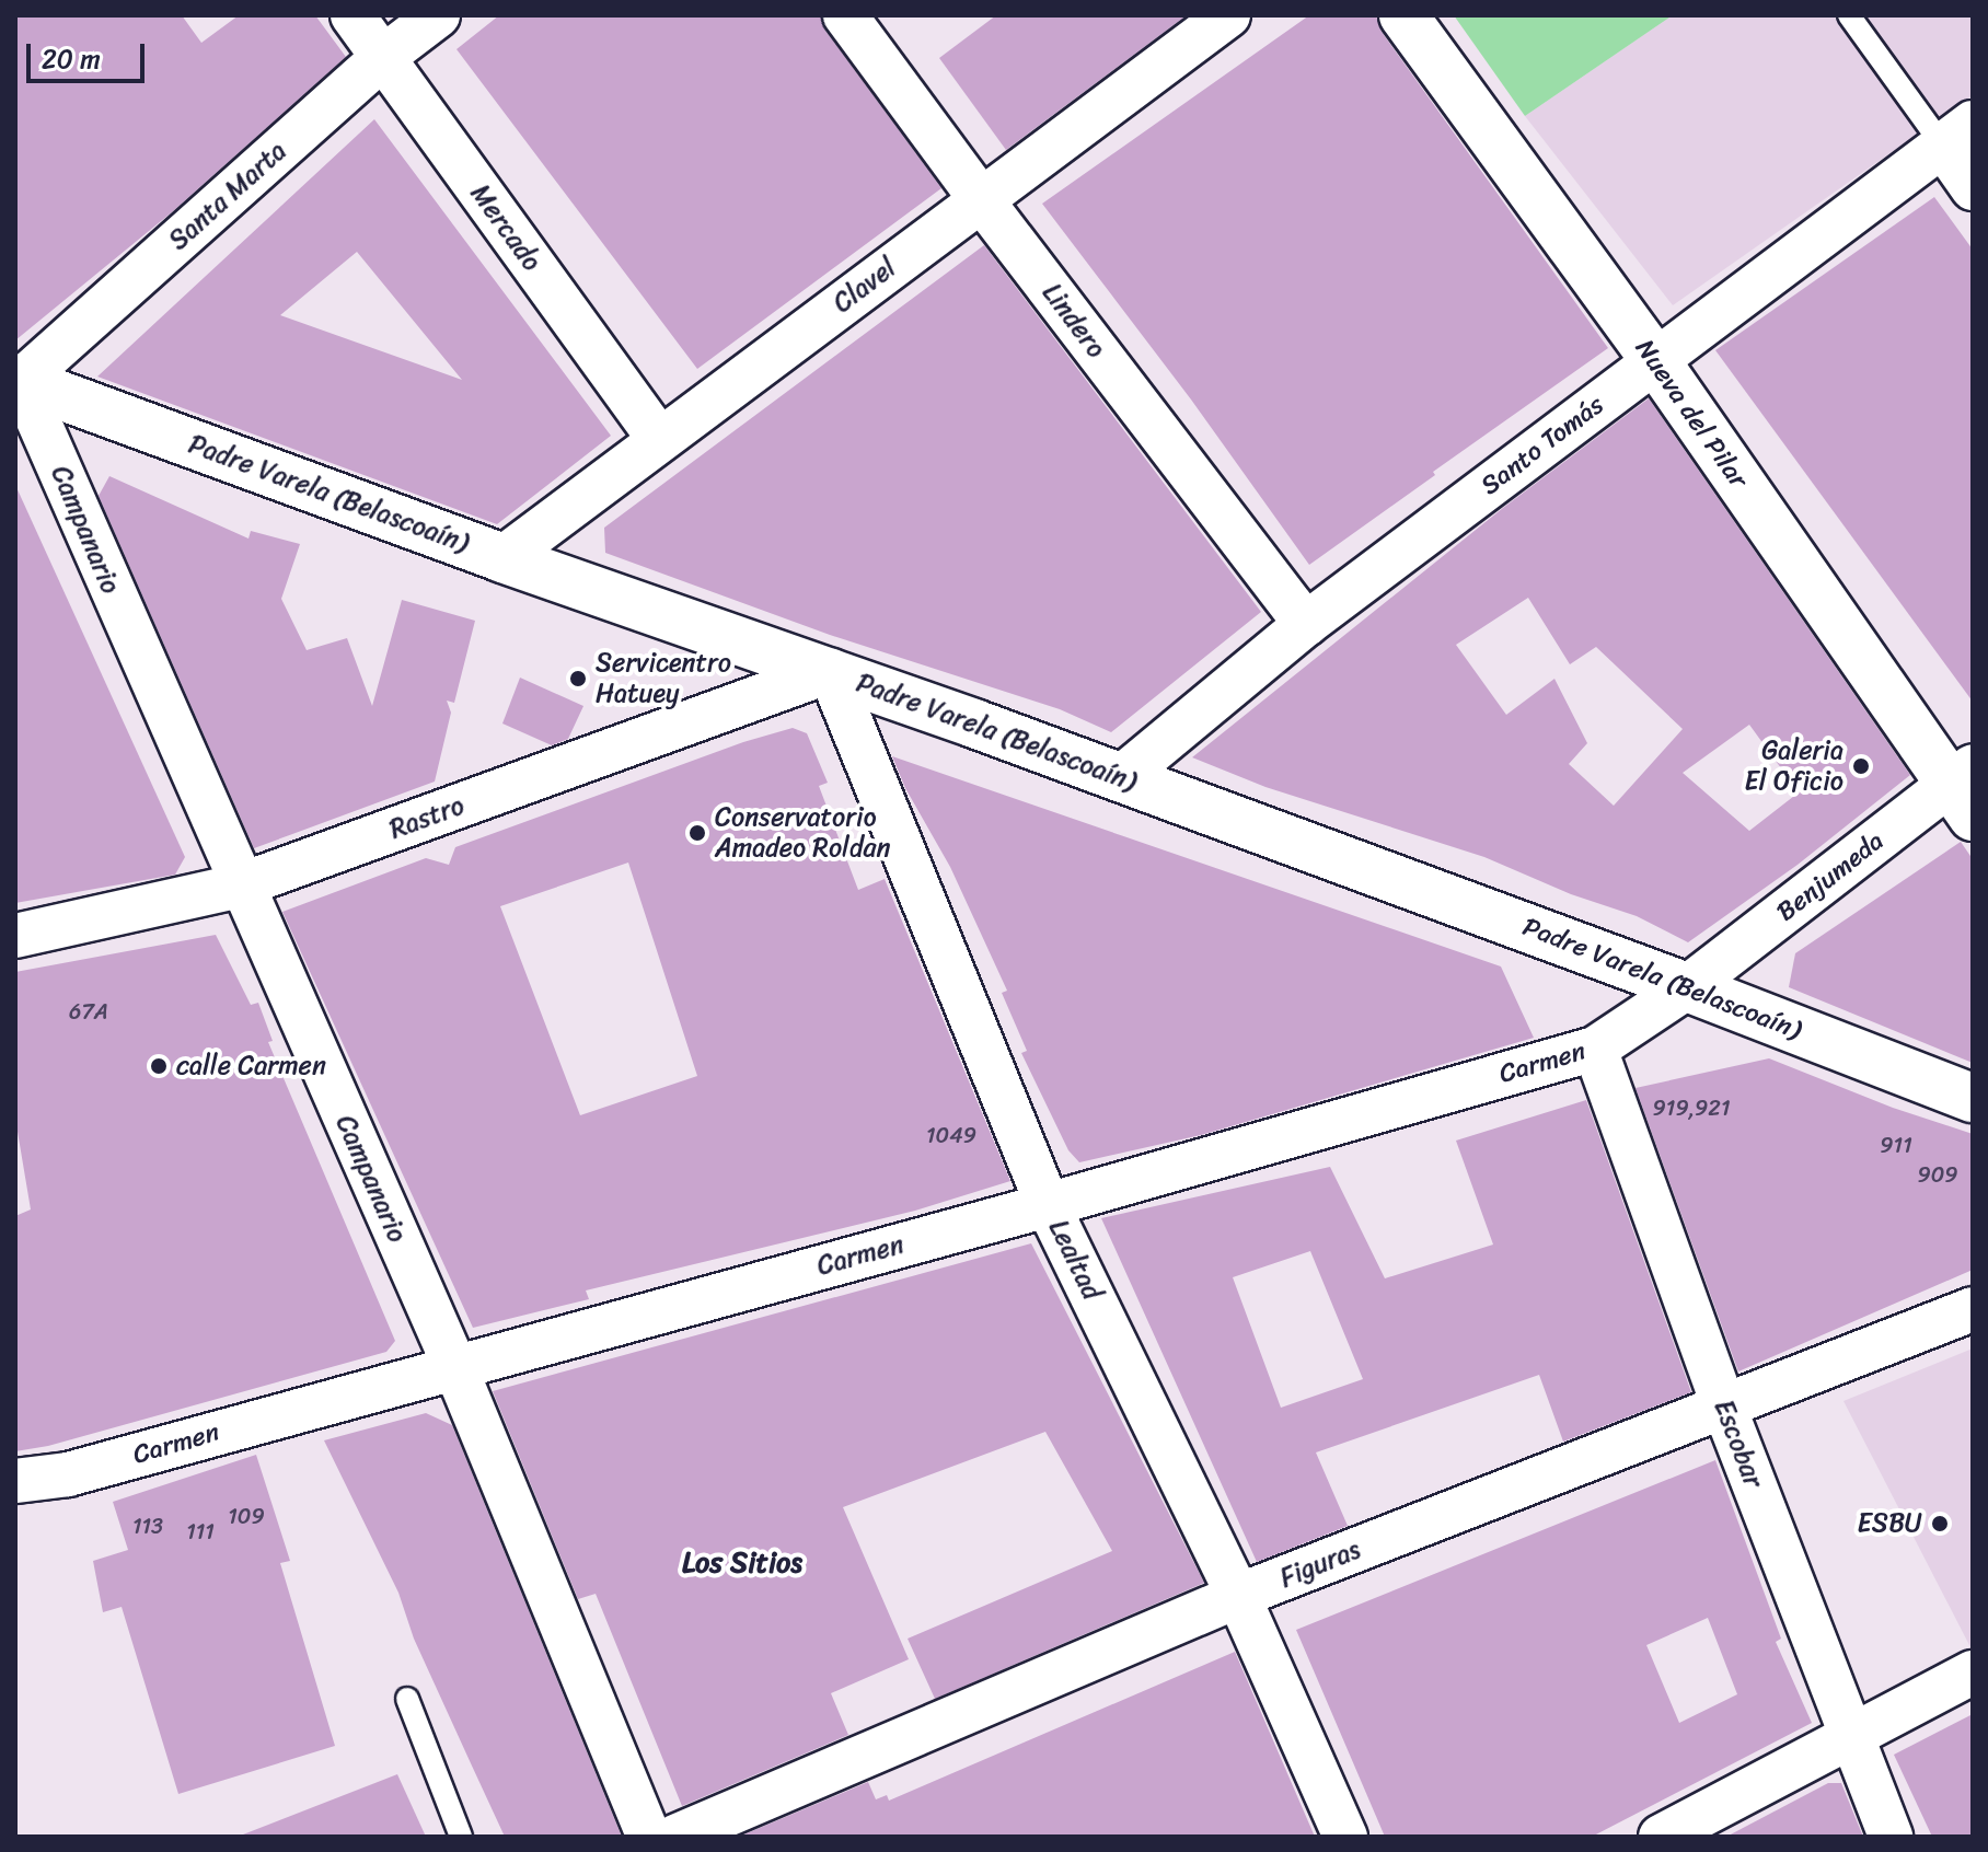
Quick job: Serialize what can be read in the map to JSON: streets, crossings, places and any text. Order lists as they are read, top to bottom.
{
  "streets": {
    "main road": ["Nueva del Pilar", "Padre Varela (Belascoaín)"],
    "street": [
      "Santa Marta",
      "Mercado",
      "Clavel",
      "Lindero",
      "Santo Tomás",
      "Campanario",
      "Rastro",
      "Benjumeda",
      "Carmen",
      "Lealtad",
      "Escobar",
      "Figuras"
    ]
  },
  "crossings": [
    ["Santa Marta", "Mercado"],
    ["Santa Marta", "Padre Varela (Belascoaín)"],
    ["Santa Marta", "Campanario"],
    ["Mercado", "Clavel"],
    ["Clavel", "Lindero"],
    ["Clavel", "Padre Varela (Belascoaín)"],
    ["Lindero", "Santo Tomás"],
    ["Nueva del Pilar", "Santo Tomás"],
    ["Nueva del Pilar", "Benjumeda"],
    ["Santo Tomás", "Padre Varela (Belascoaín)"],
    ["Padre Varela (Belascoaín)", "Campanario"],
    ["Padre Varela (Belascoaín)", "Rastro"],
    ["Padre Varela (Belascoaín)", "Benjumeda"],
    ["Padre Varela (Belascoaín)", "Carmen"],
    ["Padre Varela (Belascoaín)", "Lealtad"],
    ["Campanario", "Rastro"],
    ["Campanario", "Carmen"],
    ["Rastro", "Lealtad"],
    ["Benjumeda", "Carmen"],
    ["Carmen", "Lealtad"],
    ["Carmen", "Escobar"],
    ["Lealtad", "Figuras"],
    ["Escobar", "Figuras"]
  ],
  "districts": ["Los Sitios"],
  "places": [
    "Servicentro Hatuey",
    "Galeria El Oficio",
    "Conservatorio Amadeo Roldan",
    "calle Carmen",
    "ESBU"
  ],
  "house_numbers": [
    "67A",
    "919,921",
    "1049",
    "911",
    "909",
    "109",
    "113",
    "111"
  ],
  "scale_bar": "20 m"
}
